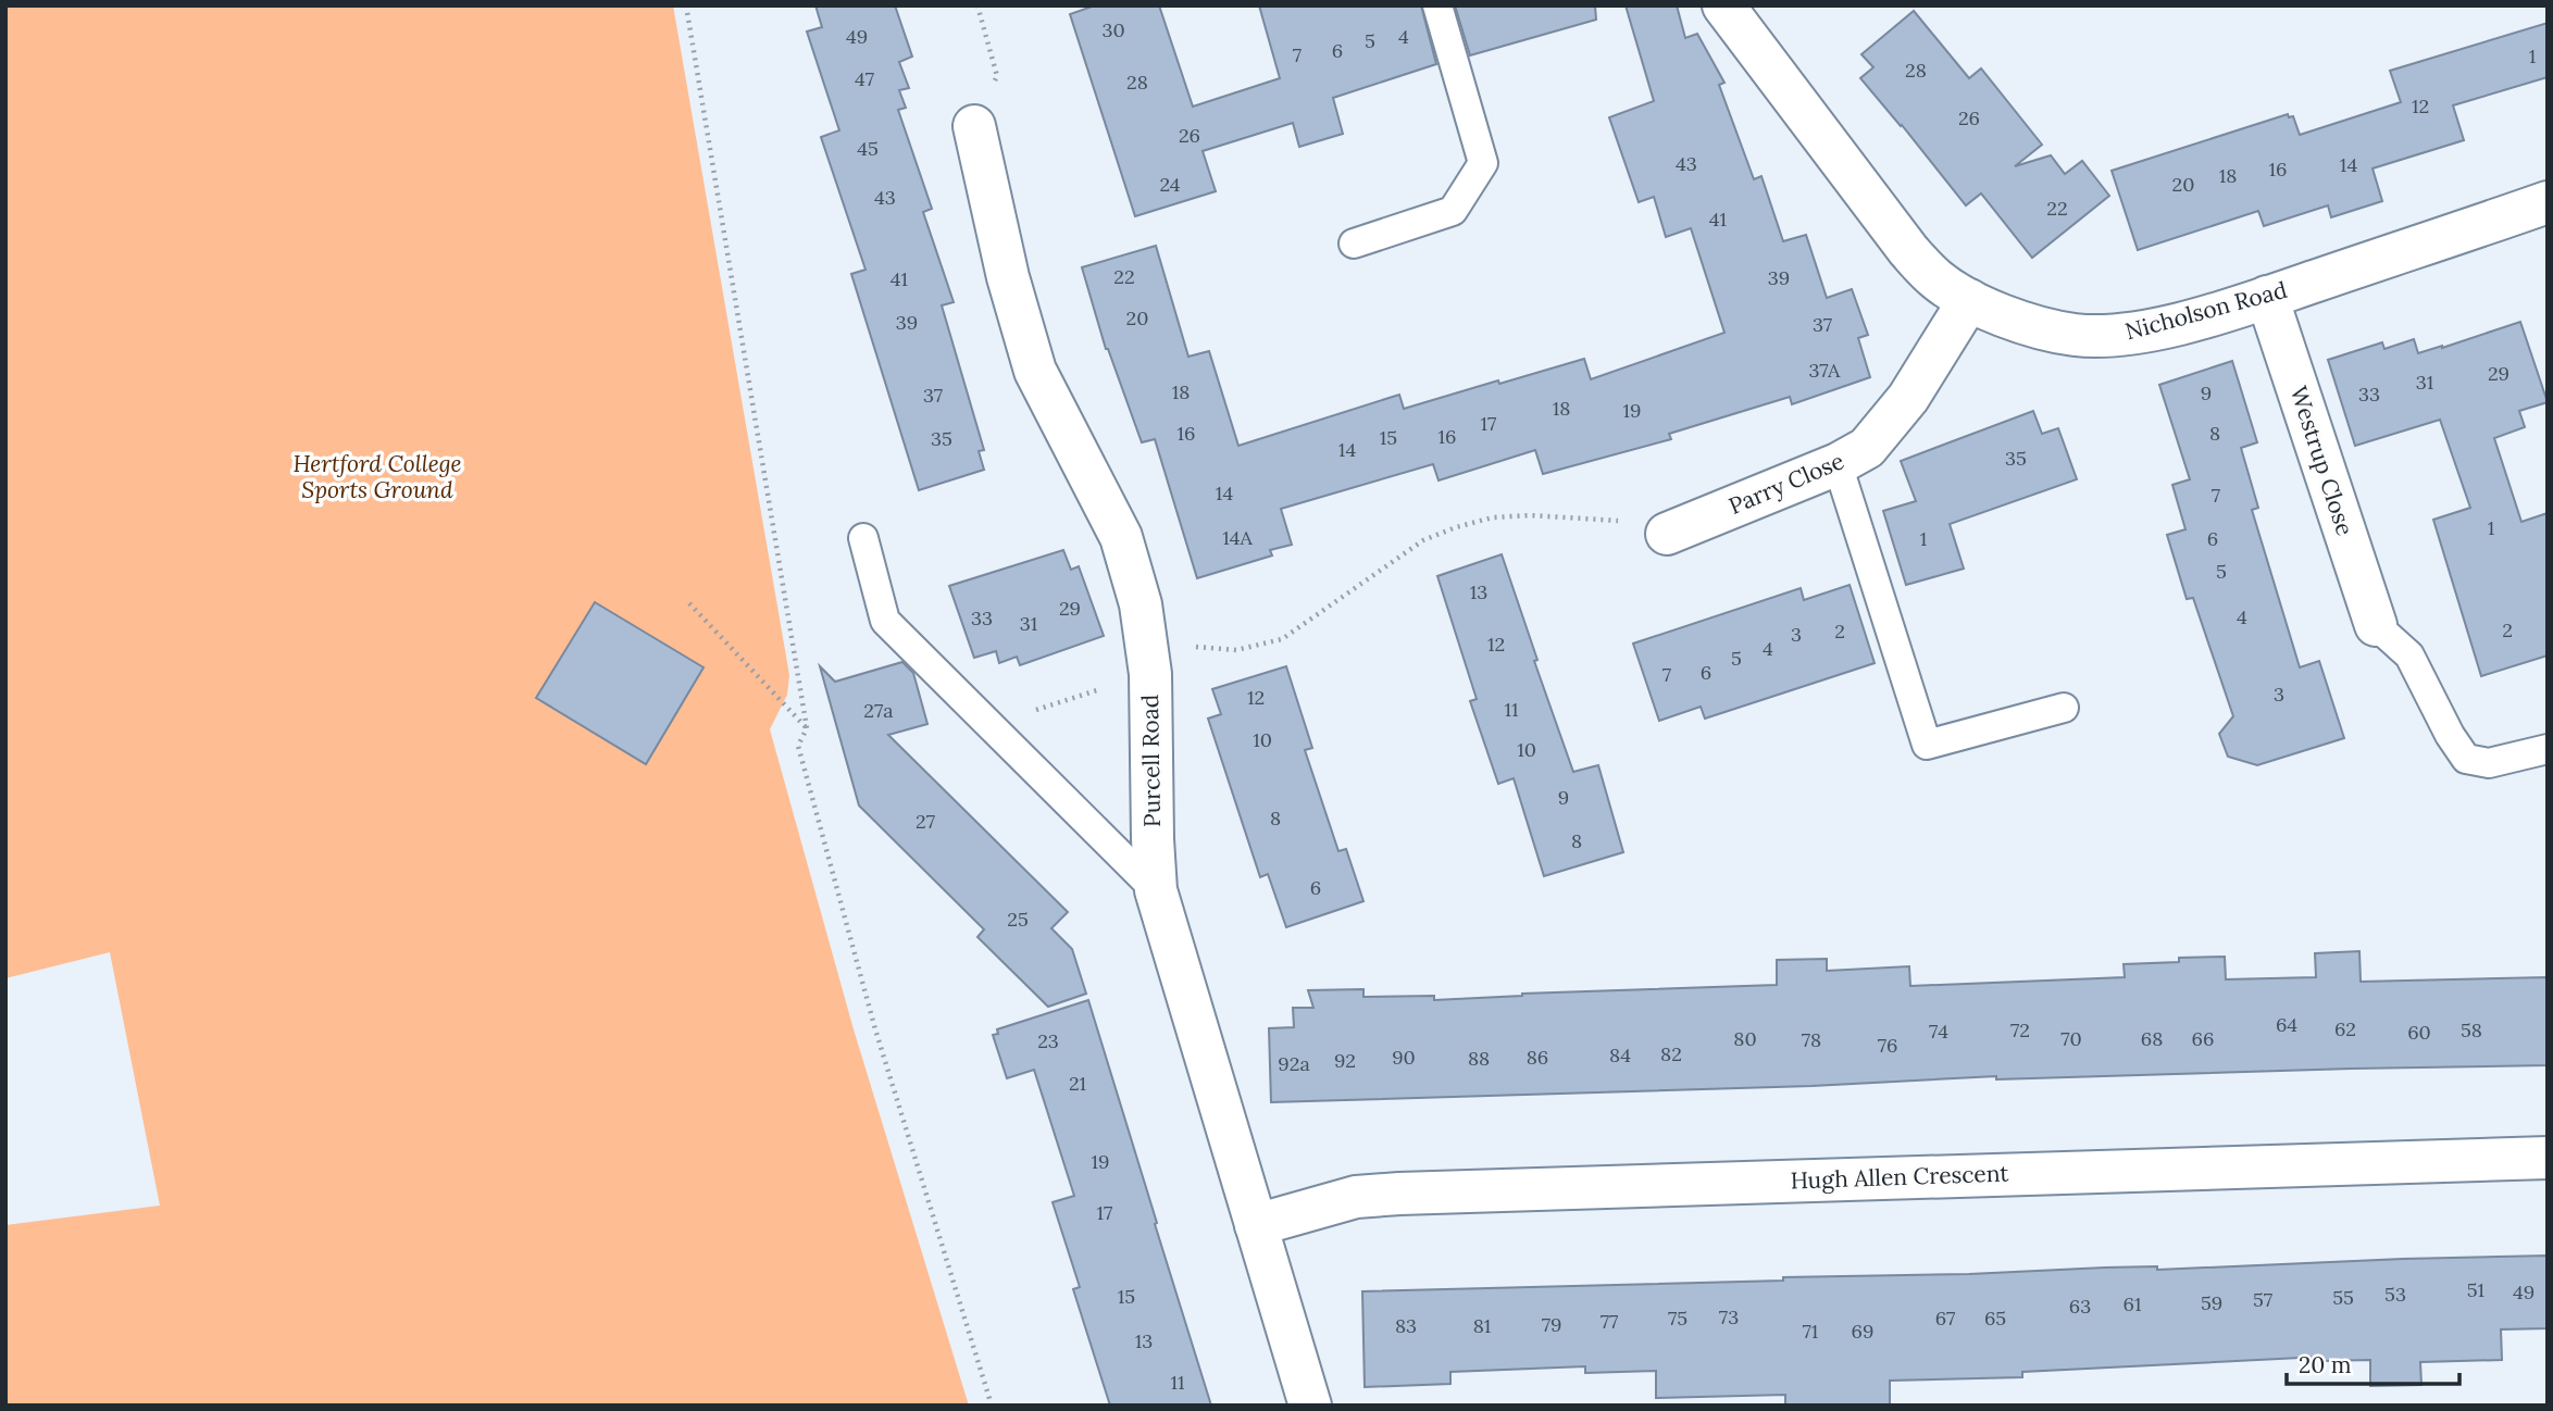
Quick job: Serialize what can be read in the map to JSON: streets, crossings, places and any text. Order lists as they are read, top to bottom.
{
  "streets": {
    "street": [
      "Nicholson Road",
      "Westrup Close",
      "Parry Close",
      "Purcell Road",
      "Hugh Allen Crescent"
    ]
  },
  "crossings": [
    ["Nicholson Road", "Westrup Close"],
    ["Nicholson Road", "Parry Close"],
    ["Purcell Road", "Hugh Allen Crescent"]
  ],
  "parks": ["Hertford College Sports Ground"],
  "house_numbers": [
    "30",
    "49",
    "4",
    "5",
    "6",
    "7",
    "1",
    "28",
    "47",
    "28",
    "12",
    "26",
    "26",
    "45",
    "43",
    "14",
    "16",
    "18",
    "24",
    "20",
    "43",
    "22",
    "41",
    "22",
    "39",
    "41",
    "20",
    "39",
    "37",
    "37A",
    "29",
    "31",
    "18",
    "9",
    "33",
    "37",
    "18",
    "19",
    "17",
    "16",
    "8",
    "16",
    "15",
    "35",
    "14",
    "35",
    "14",
    "7",
    "1",
    "14A",
    "1",
    "6",
    "5",
    "13",
    "29",
    "4",
    "33",
    "31",
    "2",
    "2",
    "3",
    "12",
    "4",
    "5",
    "6",
    "7",
    "3",
    "12",
    "11",
    "27a",
    "10",
    "10",
    "9",
    "8",
    "27",
    "8",
    "6",
    "25",
    "64",
    "62",
    "72",
    "58",
    "74",
    "60",
    "80",
    "70",
    "68",
    "66",
    "78",
    "23",
    "76",
    "82",
    "84",
    "90",
    "86",
    "88",
    "92",
    "92a",
    "21",
    "19",
    "17",
    "51",
    "49",
    "53",
    "15",
    "55",
    "57",
    "59",
    "61",
    "63",
    "73",
    "75",
    "67",
    "65",
    "77",
    "79",
    "83",
    "81",
    "71",
    "69",
    "13",
    "11"
  ],
  "scale_bar": "20 m"
}
